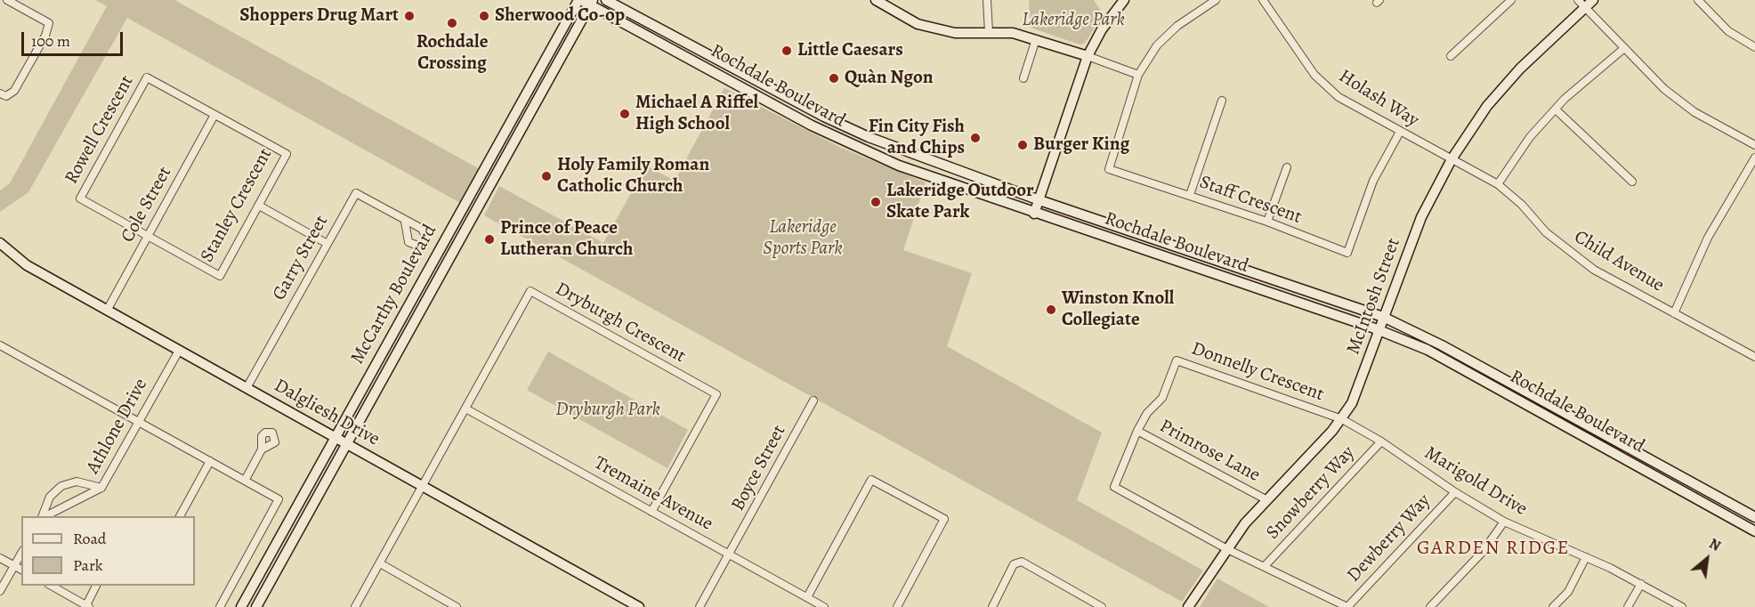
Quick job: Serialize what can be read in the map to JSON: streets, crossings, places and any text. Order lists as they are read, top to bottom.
{
  "streets": {
    "main road": [
      "Rochdale Boulevard",
      "McCarthy Boulevard",
      "McIntosh Street",
      "Dalgliesh Drive"
    ],
    "street": [
      "Holash Way",
      "Rowell Crescent",
      "Staff Crescent",
      "Cole Street",
      "Stanley Crescent",
      "Garry Street",
      "Child Avenue",
      "Dryburgh Crescent",
      "Donnelly Crescent",
      "Athlone Drive",
      "Primrose Lane",
      "Boyce Street",
      "Marigold Drive",
      "Snowberry Way",
      "Tremaine Avenue",
      "Dewberry Way"
    ]
  },
  "crossings": [
    ["Rochdale Boulevard", "McCarthy Boulevard"],
    ["Rochdale Boulevard", "McIntosh Street"],
    ["Holash Way", "Staff Crescent"],
    ["Holash Way", "Child Avenue"],
    ["Holash Way", "McIntosh Street"],
    ["Rowell Crescent", "Cole Street"],
    ["Rowell Crescent", "Stanley Crescent"],
    ["Cole Street", "Stanley Crescent"],
    ["Cole Street", "Dalgliesh Drive"],
    ["Garry Street", "Dalgliesh Drive"],
    ["Child Avenue", "McIntosh Street"],
    ["McCarthy Boulevard", "Dalgliesh Drive"],
    ["McIntosh Street", "Donnelly Crescent"],
    ["McIntosh Street", "Primrose Lane"],
    ["McIntosh Street", "Marigold Drive"],
    ["Dryburgh Crescent", "Dalgliesh Drive"],
    ["Dryburgh Crescent", "Tremaine Avenue"],
    ["Donnelly Crescent", "Primrose Lane"],
    ["Donnelly Crescent", "Marigold Drive"],
    ["Dalgliesh Drive", "Athlone Drive"],
    ["Boyce Street", "Tremaine Avenue"],
    ["Marigold Drive", "Snowberry Way"],
    ["Marigold Drive", "Dewberry Way"]
  ],
  "districts": ["GARDEN RIDGE"],
  "parks": ["Lakeridge Park", "Lakeridge Sports Park", "Dryburgh Park"],
  "places": [
    "Shoppers Drug Mart",
    "Sherwood Co-op",
    "Rochdale Crossing",
    "Little Caesars",
    "Quàn Ngon",
    "Michael A Riffel High School",
    "Fin City Fish and Chips",
    "Burger King",
    "Holy Family Roman Catholic Church",
    "Lakeridge Outdoor Skate Park",
    "Prince of Peace Lutheran Church",
    "Winston Knoll Collegiate"
  ],
  "legend": ["Road", "Park"],
  "scale_bar": "100 m",
  "north": "top right"
}
